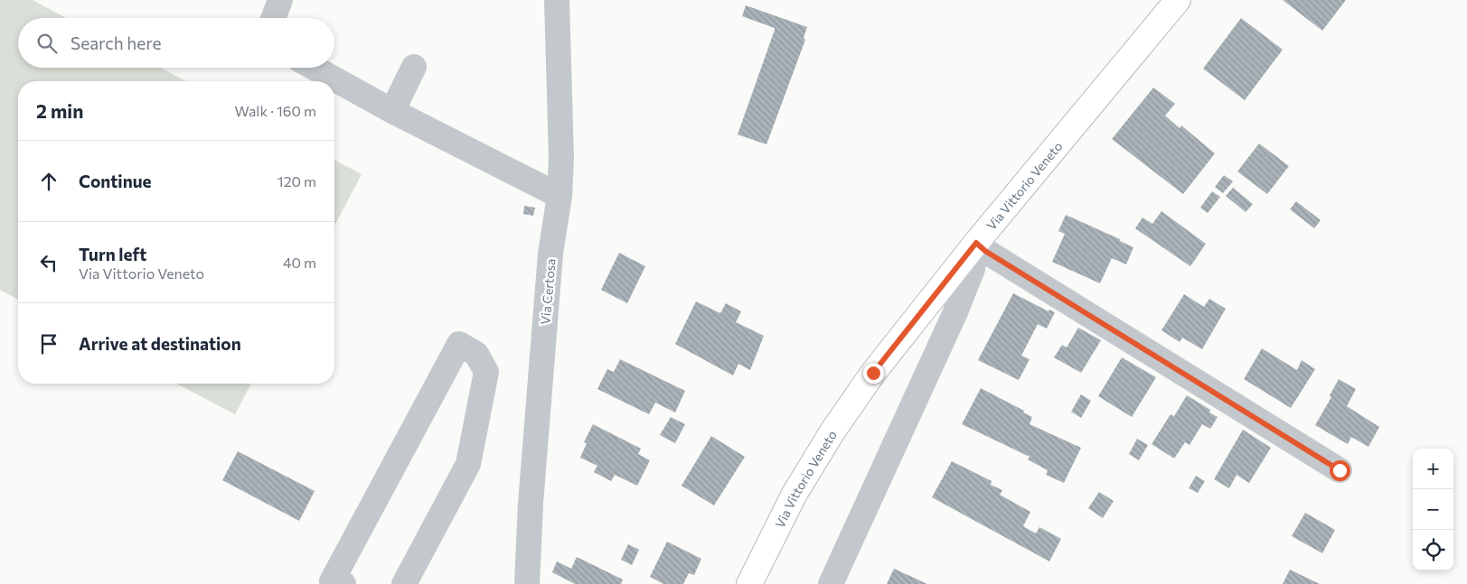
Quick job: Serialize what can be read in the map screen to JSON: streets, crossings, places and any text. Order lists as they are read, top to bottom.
{
  "streets": {
    "main road": ["Via Vittorio Veneto"],
    "street": ["Via Certosa"]
  },
  "page": {
    "search": "Search here",
    "heading": ["2 min", "Walk · 160 m"],
    "list": [
      ["Continue", "120 m"],
      ["Turn left", "Via Vittorio Veneto", "40 m"],
      "Arrive at destination"
    ],
    "map_buttons": ["+", "−"]
  }
}
